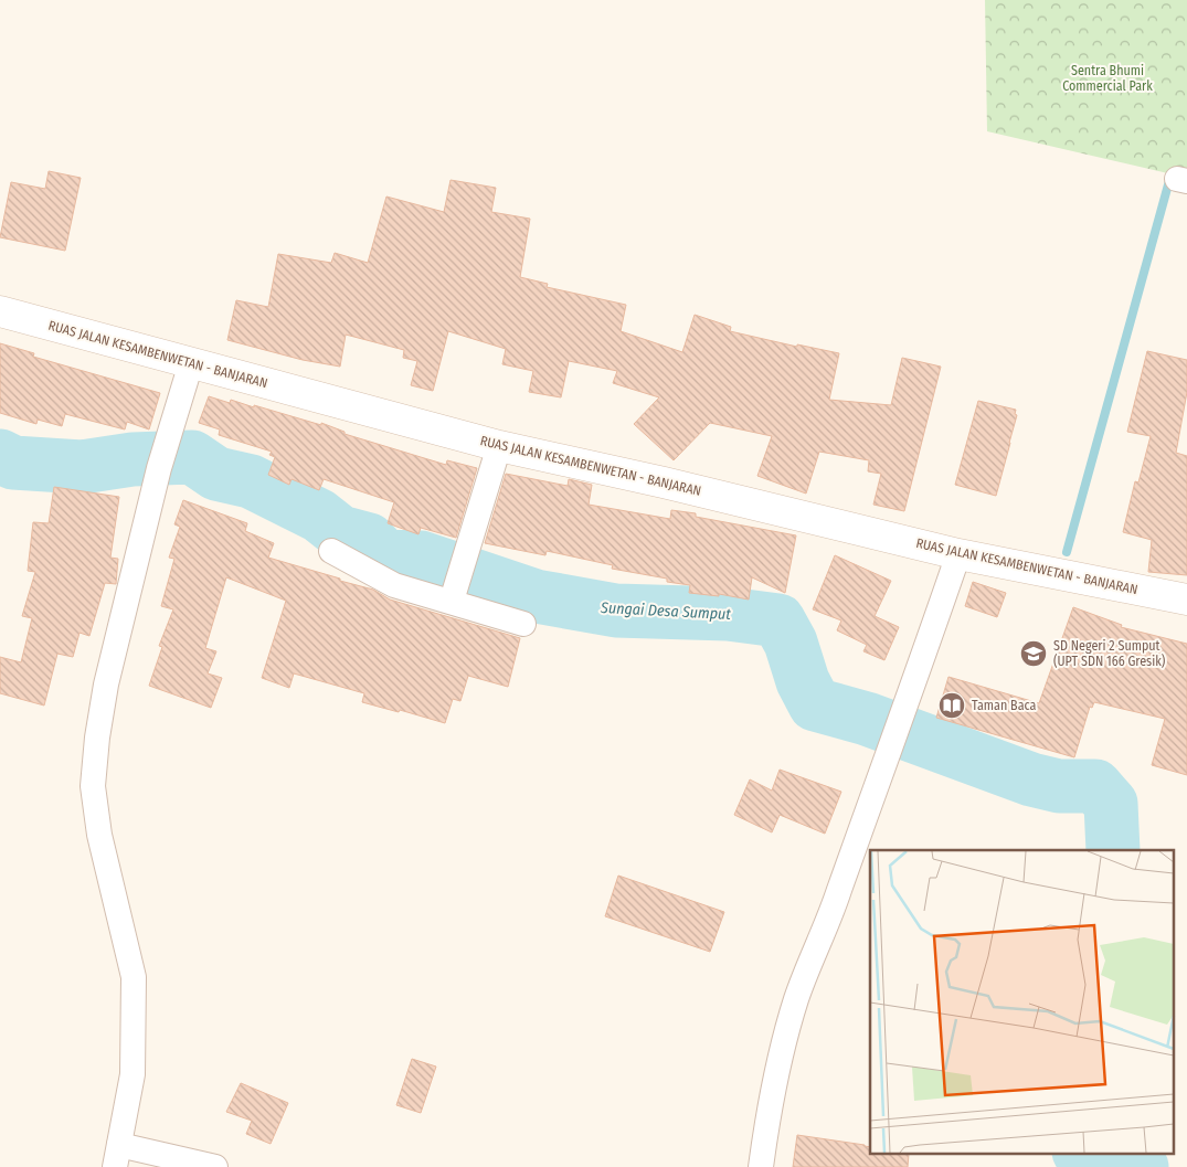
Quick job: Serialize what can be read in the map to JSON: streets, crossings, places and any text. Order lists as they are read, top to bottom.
{
  "streets": {
    "main road": ["RUAS JALAN KESAMBENWETAN - BANJARAN"]
  },
  "water": ["Sungai Desa Sumput"],
  "parks": ["Sentra Bhumi Commercial Park"],
  "places": {
    "school or university": ["SD Negeri 2 Sumput (UPT SDN 166 Gresik)"],
    "library": ["Taman Baca"]
  }
}
